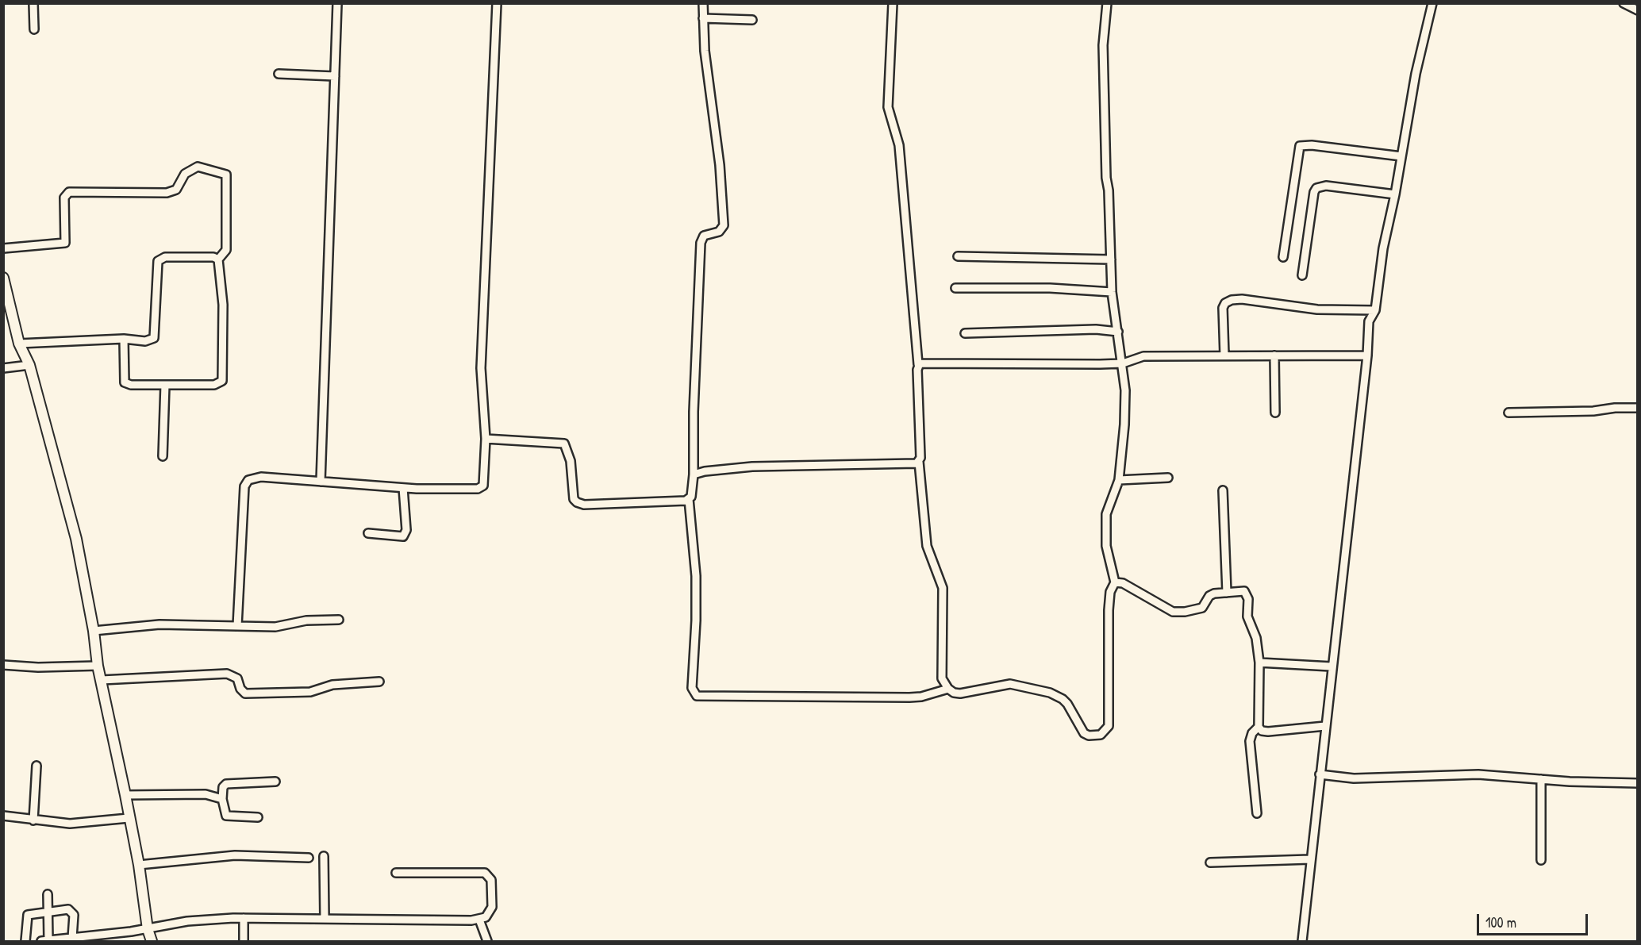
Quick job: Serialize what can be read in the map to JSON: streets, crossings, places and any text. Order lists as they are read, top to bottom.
{
  "scale_bar": "100 m"
}
